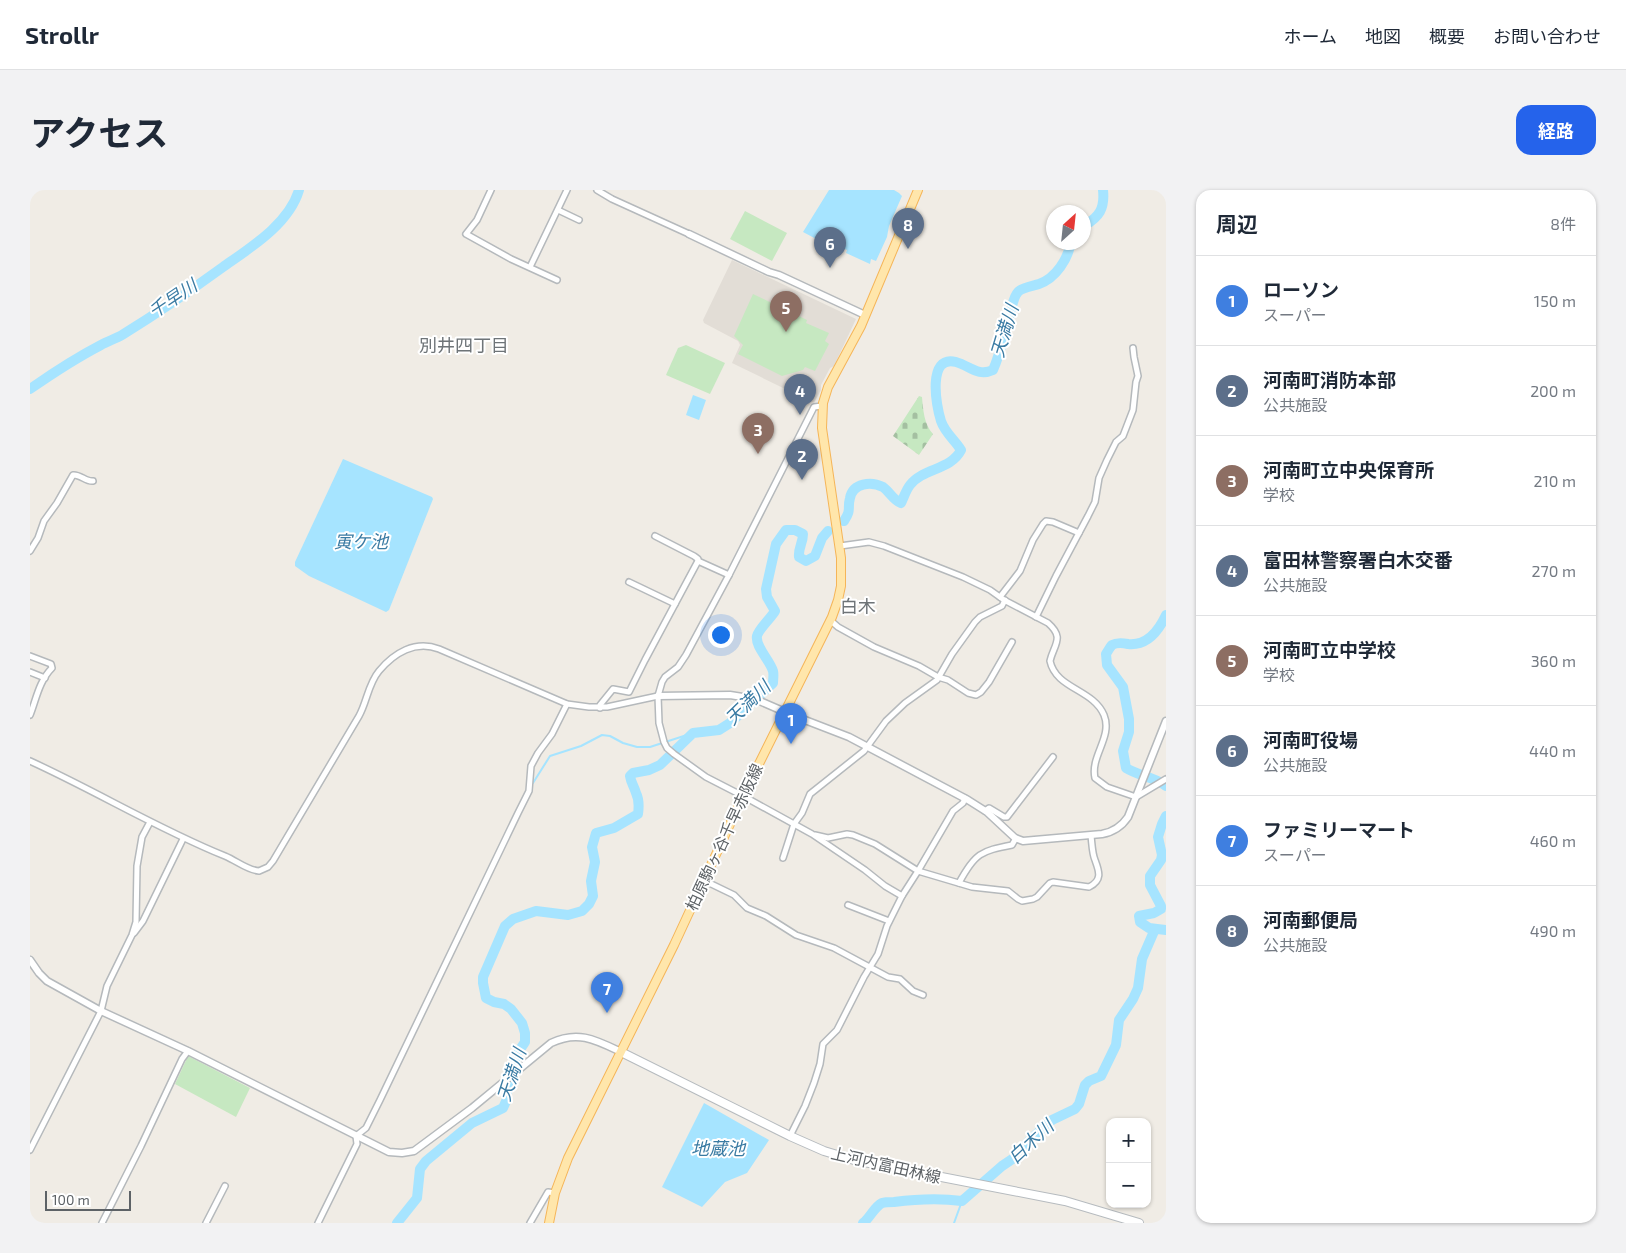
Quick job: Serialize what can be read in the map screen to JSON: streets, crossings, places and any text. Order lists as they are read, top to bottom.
{
  "streets": {
    "main road": ["柏原駒ヶ谷千早赤阪線", "上河内富田林線"]
  },
  "crossings": [
    ["柏原駒ヶ谷千早赤阪線", "上河内富田林線"]
  ],
  "districts": ["別井四丁目", "白木"],
  "water": [
    "千早川",
    "天満川",
    "寅ケ池",
    "白木川",
    "地蔵池"
  ],
  "scale_bar": "100 m",
  "north": "top right",
  "page": {
    "header": "Strollr",
    "nav": [
      "ホーム",
      "地図",
      "概要",
      "お問い合わせ"
    ],
    "title": "アクセス",
    "buttons": "経路",
    "heading": ["周辺", "8件"],
    "pins": [
      "8",
      "6",
      "5",
      "4",
      "3",
      "2",
      "1",
      "7"
    ],
    "list": [
      {
        "mark": "1",
        "name": "ローソン",
        "note": "スーパー",
        "value": "150 m"
      },
      {
        "mark": "2",
        "name": "河南町消防本部",
        "note": "公共施設",
        "value": "200 m"
      },
      {
        "mark": "3",
        "name": "河南町立中央保育所",
        "note": "学校",
        "value": "210 m"
      },
      {
        "mark": "4",
        "name": "富田林警察署白木交番",
        "note": "公共施設",
        "value": "270 m"
      },
      {
        "mark": "5",
        "name": "河南町立中学校",
        "note": "学校",
        "value": "360 m"
      },
      {
        "mark": "6",
        "name": "河南町役場",
        "note": "公共施設",
        "value": "440 m"
      },
      {
        "mark": "7",
        "name": "ファミリーマート",
        "note": "スーパー",
        "value": "460 m"
      },
      {
        "mark": "8",
        "name": "河南郵便局",
        "note": "公共施設",
        "value": "490 m"
      }
    ],
    "map_buttons": ["+", "−"],
    "scale": "100 m"
  }
}
